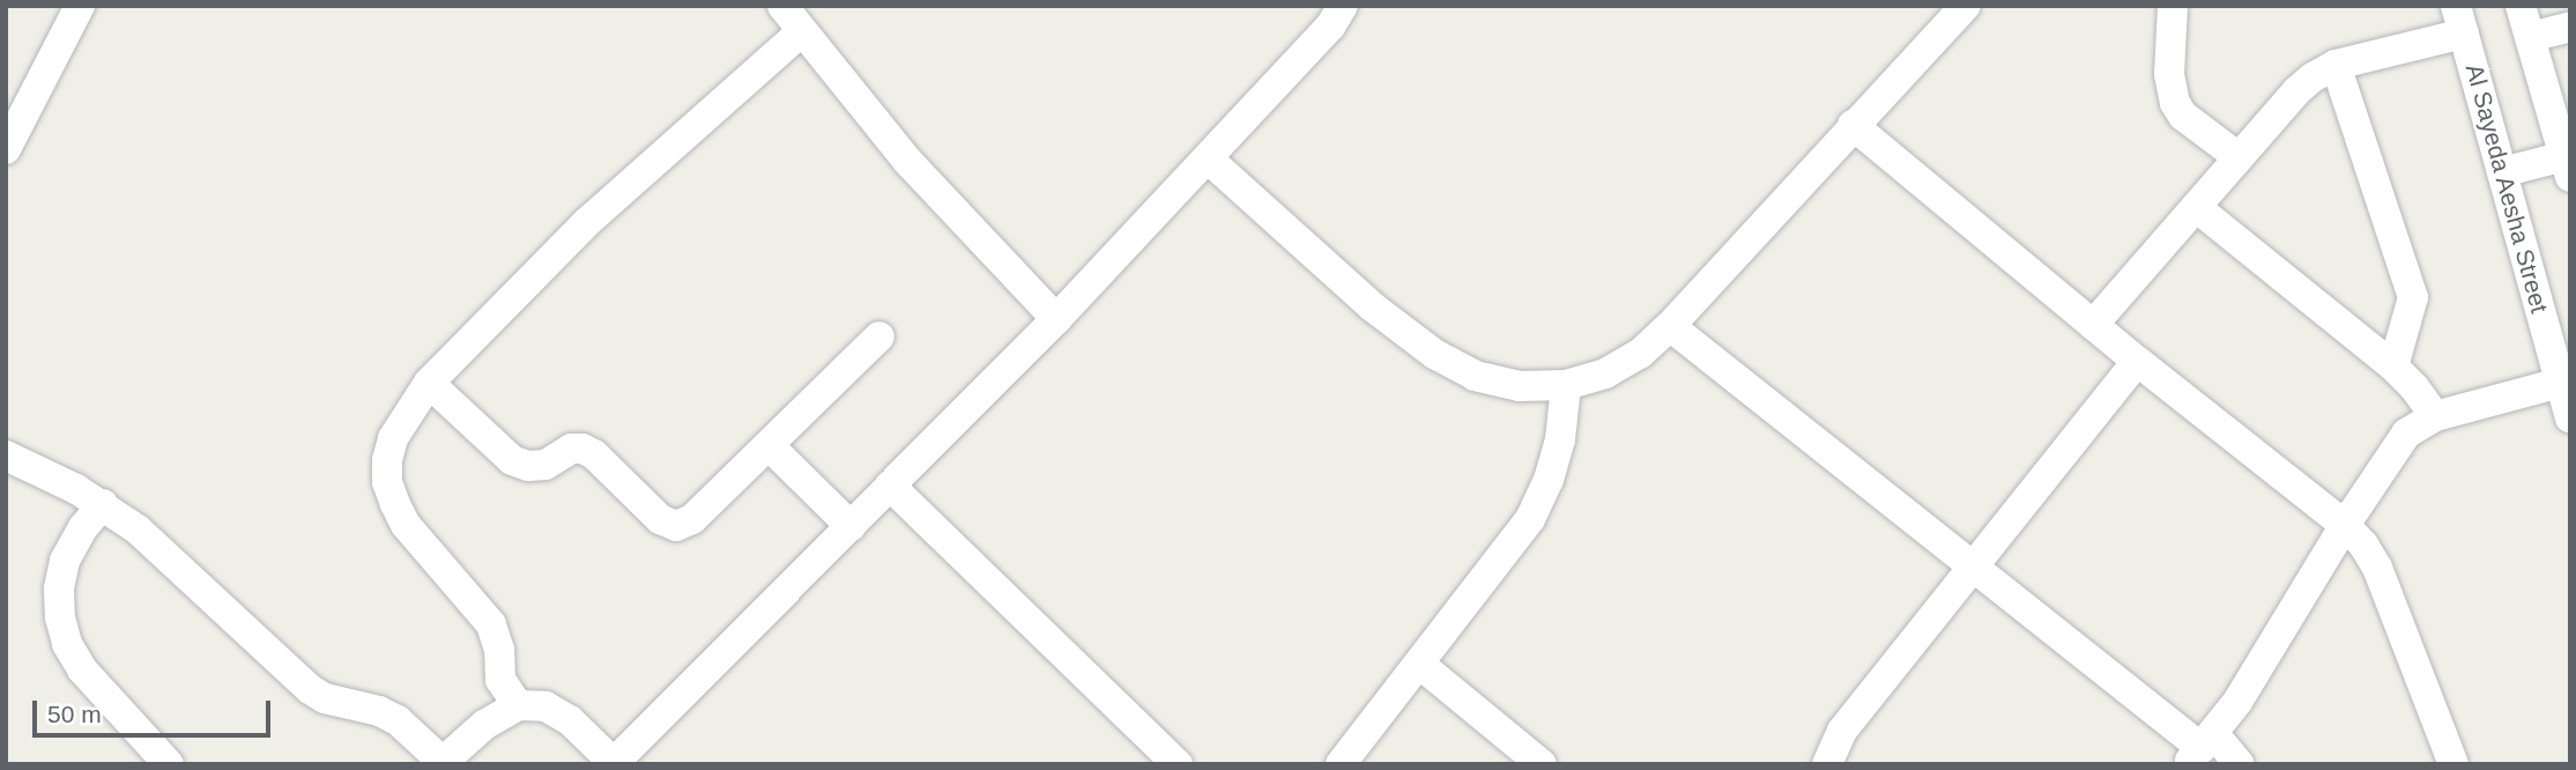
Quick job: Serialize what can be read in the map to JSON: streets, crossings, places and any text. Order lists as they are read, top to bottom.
{
  "streets": {
    "street": ["Al Sayeda Aesha Street"]
  },
  "scale_bar": "50 m"
}
